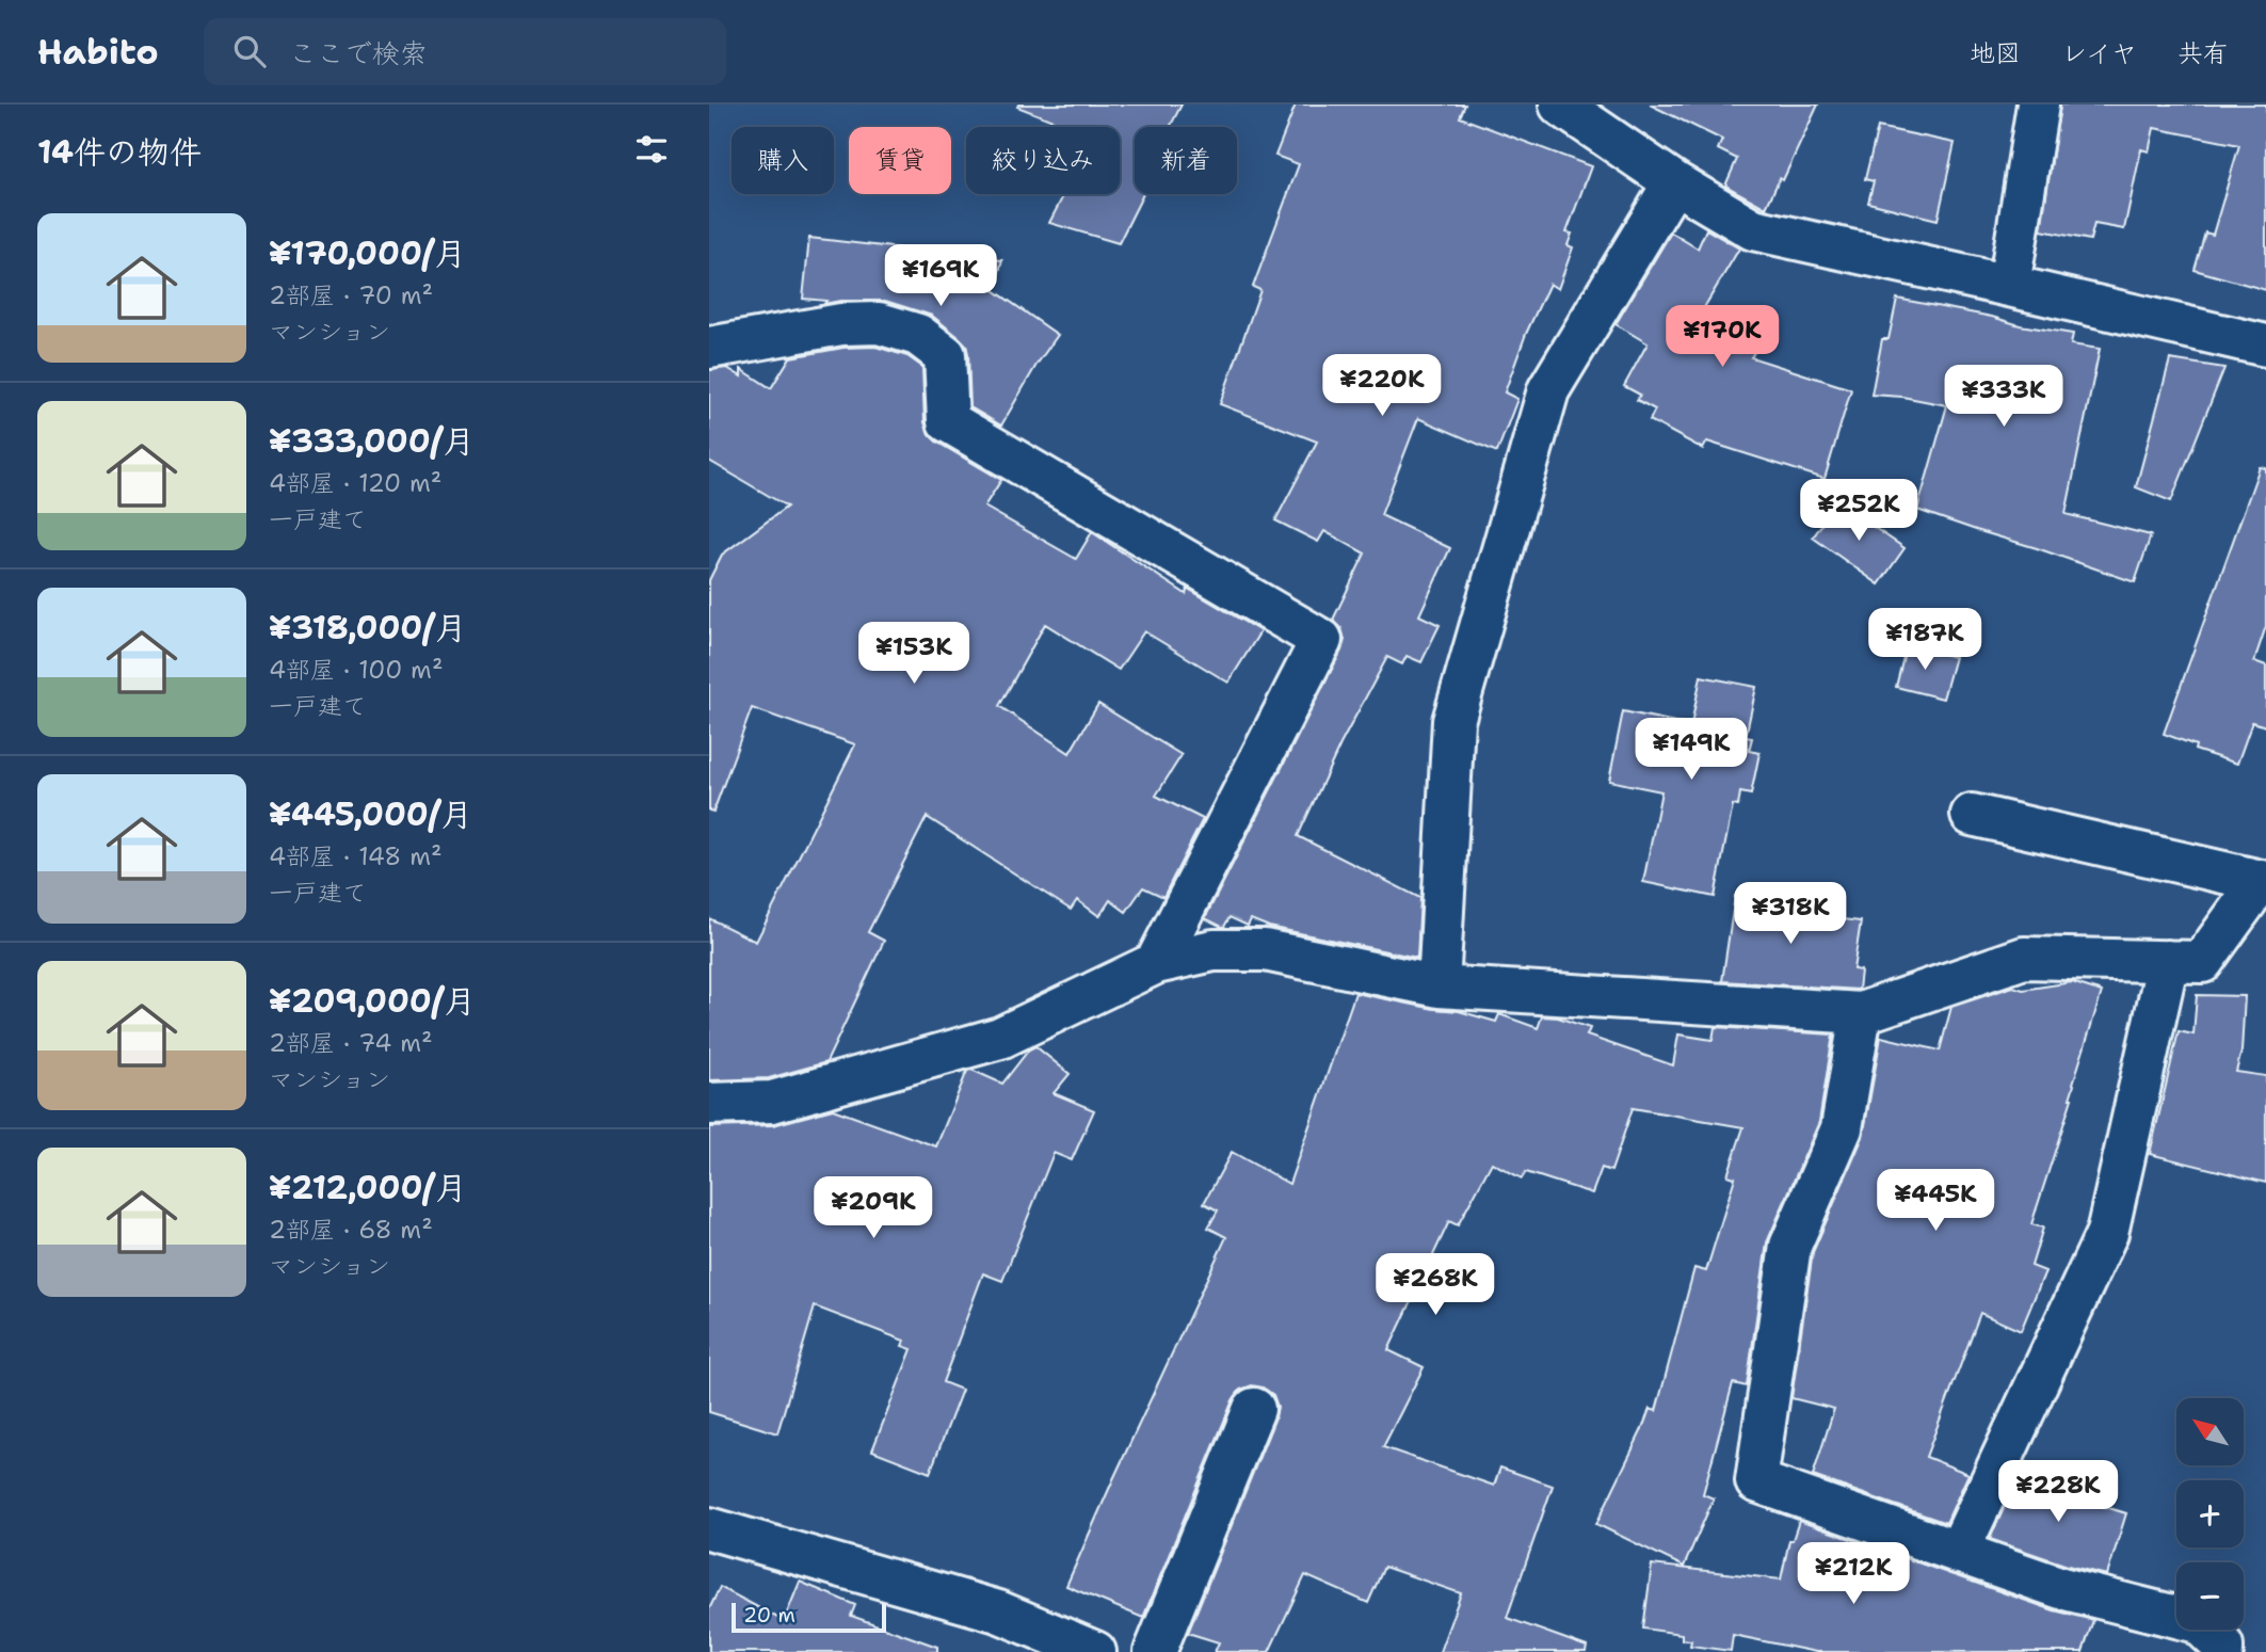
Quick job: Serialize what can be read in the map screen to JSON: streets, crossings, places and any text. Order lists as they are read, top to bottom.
{
  "scale_bar": "20 m",
  "north": "top left",
  "page": {
    "header": "Habito",
    "search": "ここで検索",
    "nav": ["地図", "レイヤ", "共有"],
    "heading": "14件の物件",
    "chip": [
      "購入",
      "賃貸",
      "絞り込み",
      "新着"
    ],
    "list": [
      {
        "name": "¥170,000/月",
        "note": "2部屋 · 70 m² · マンション"
      },
      {
        "name": "¥333,000/月",
        "note": "4部屋 · 120 m² · 一戸建て"
      },
      {
        "name": "¥318,000/月",
        "note": "4部屋 · 100 m² · 一戸建て"
      },
      {
        "name": "¥445,000/月",
        "note": "4部屋 · 148 m² · 一戸建て"
      },
      {
        "name": "¥209,000/月",
        "note": "2部屋 · 74 m² · マンション"
      },
      {
        "name": "¥212,000/月",
        "note": "2部屋 · 68 m² · マンション"
      }
    ],
    "price": [
      "¥169K",
      "¥170K",
      "¥220K",
      "¥333K",
      "¥252K",
      "¥187K",
      "¥153K",
      "¥149K",
      "¥318K",
      "¥445K",
      "¥209K",
      "¥268K",
      "¥228K",
      "¥212K"
    ],
    "map_buttons": ["+", "−"],
    "scale": "20 m"
  }
}
